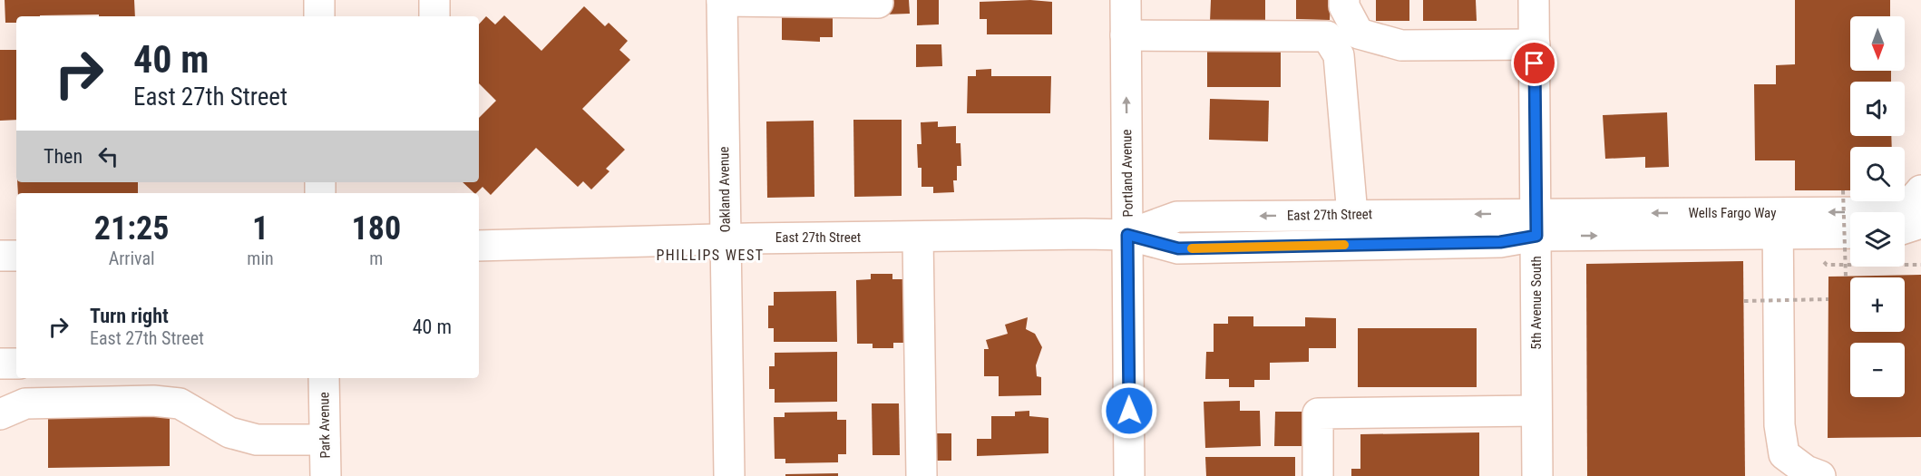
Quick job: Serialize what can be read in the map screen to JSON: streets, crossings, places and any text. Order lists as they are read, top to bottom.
{
  "streets": {
    "street": [
      "Portland Avenue",
      "Oakland Avenue",
      "Wells Fargo Way",
      "East 27th Street",
      "5th Avenue South",
      "Park Avenue"
    ]
  },
  "crossings": [
    ["Portland Avenue", "East 27th Street"],
    ["Oakland Avenue", "East 27th Street"],
    ["Wells Fargo Way", "East 27th Street"],
    ["Wells Fargo Way", "5th Avenue South"],
    ["East 27th Street", "5th Avenue South"]
  ],
  "one_way": ["Portland Avenue"],
  "districts": ["PHILLIPS WEST"],
  "north": "bottom",
  "page": {
    "map_buttons": ["+", "−"],
    "turn": ["40 m", "East 27th Street"],
    "then": "Then",
    "eta": [
      "21:25",
      "Arrival",
      "1",
      "min",
      "180",
      "m"
    ],
    "list": [
      {
        "name": "Turn right",
        "note": "East 27th Street",
        "value": "40 m"
      }
    ]
  }
}
